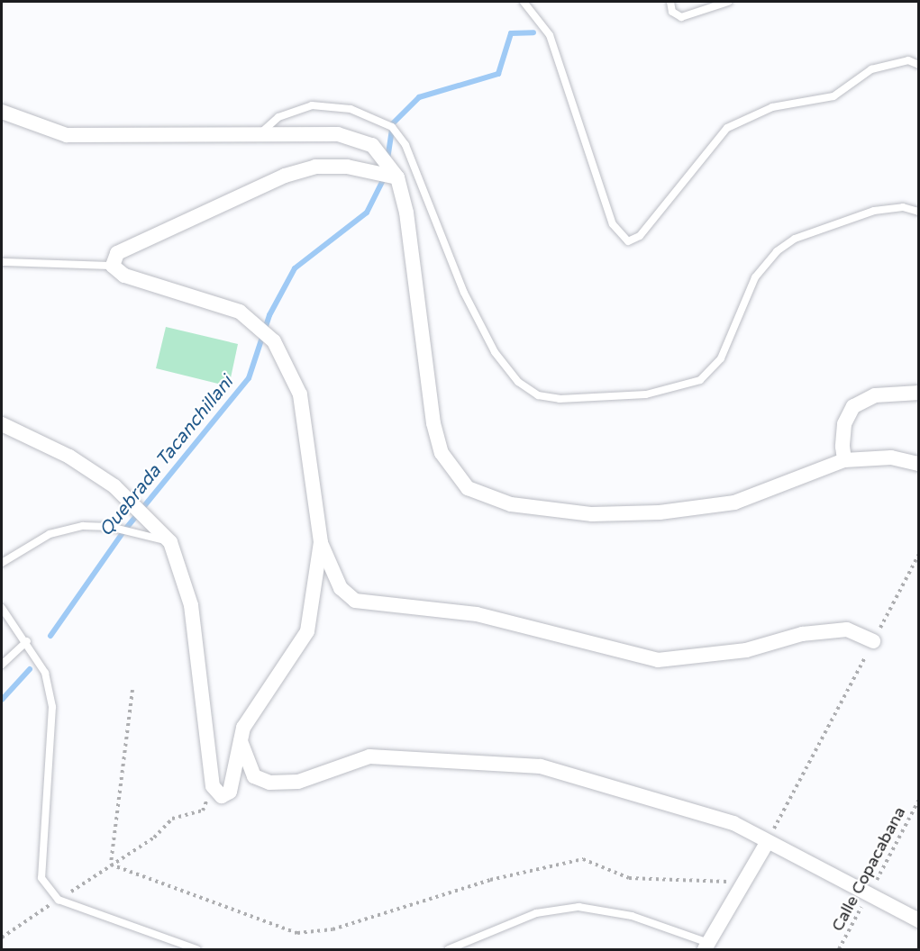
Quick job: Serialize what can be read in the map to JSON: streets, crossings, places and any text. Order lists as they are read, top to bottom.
{
  "streets": {
    "path": ["Calle Copacabana"]
  },
  "water": ["Quebrada Tacanchillani"]
}
